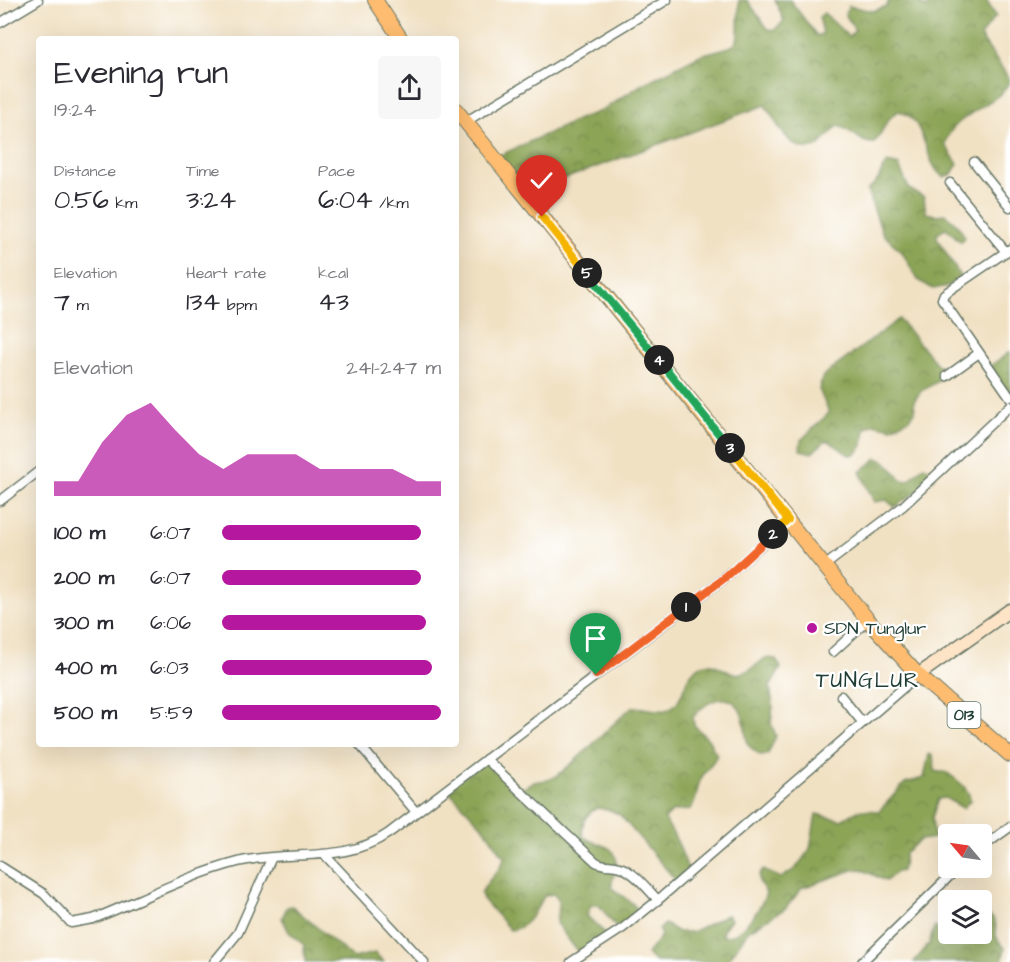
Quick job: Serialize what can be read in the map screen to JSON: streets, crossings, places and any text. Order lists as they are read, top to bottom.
{
  "streets": {
    "main road": ["013"]
  },
  "districts": ["TUNGLUR"],
  "places": ["SDN Tunglur"],
  "north": "top left",
  "page": {
    "heading": ["Evening run", "19:24"],
    "stats": [
      ["Distance", "0.56 km"],
      ["Time", "3:24"],
      ["Pace", "6:04 /km"],
      ["Elevation", "7 m"],
      ["Heart rate", "134 bpm"],
      ["kcal", "43"]
    ],
    "pins": [
      "5",
      "4",
      "3",
      "2",
      "1"
    ],
    "chart": ["Elevation", "241–247 m"],
    "list": [
      {
        "name": "100 m",
        "note": "6:07"
      },
      {
        "name": "200 m",
        "note": "6:07"
      },
      {
        "name": "300 m",
        "note": "6:06"
      },
      {
        "name": "400 m",
        "note": "6:03"
      },
      {
        "name": "500 m",
        "note": "5:59"
      }
    ]
  }
}
